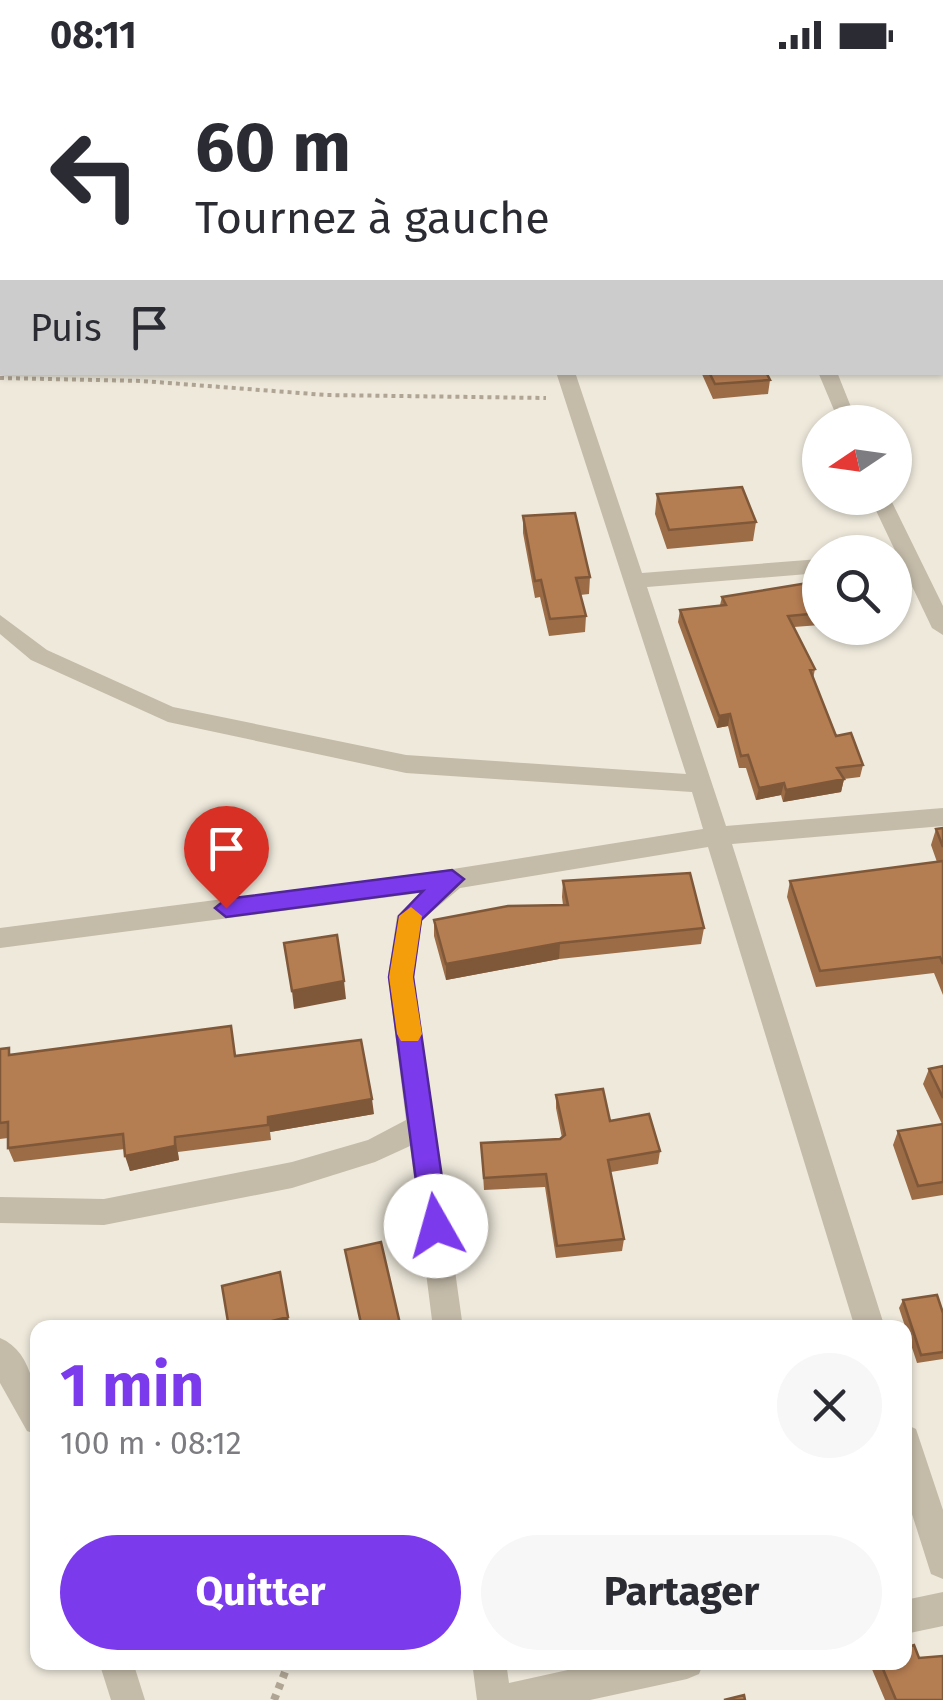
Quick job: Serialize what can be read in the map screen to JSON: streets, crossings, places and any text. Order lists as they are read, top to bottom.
{
  "north": "left",
  "page": {
    "status": "08:11",
    "turn": ["60 m", "Tournez à gauche"],
    "then": "Puis",
    "heading": ["1 min", "100 m · 08:12"],
    "buttons": ["Quitter", "Partager"]
  }
}
